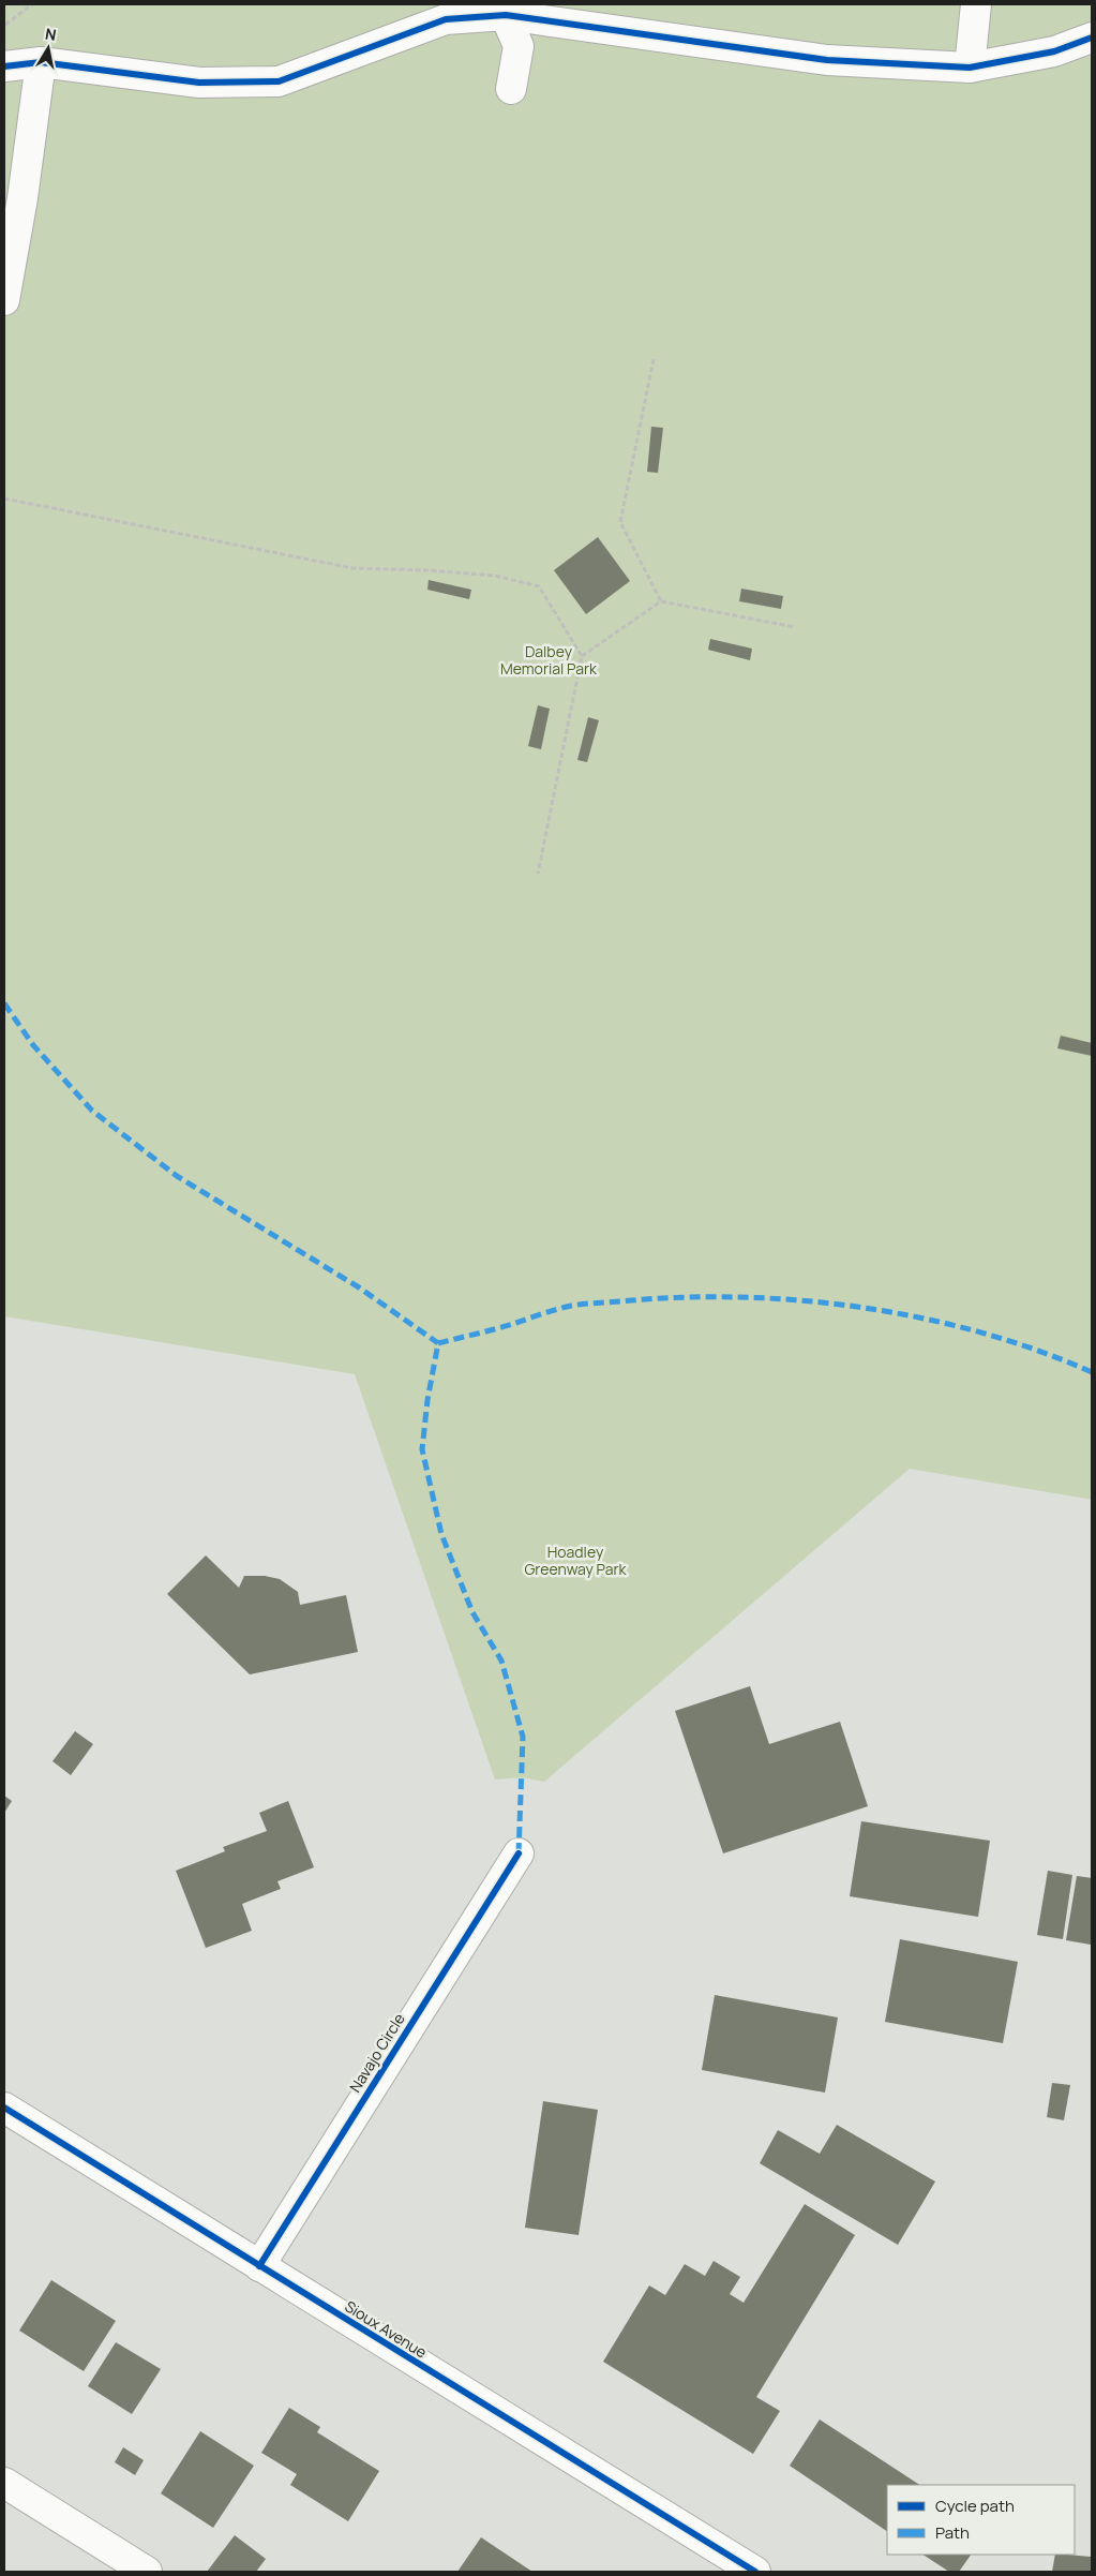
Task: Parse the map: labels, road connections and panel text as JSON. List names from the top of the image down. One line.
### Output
{"streets":{"street":["Navajo Circle","Sioux Avenue"]},"crossings":[["Navajo Circle","Sioux Avenue"]],"parks":["Dalbey Memorial Park","Hoadley Greenway Park"],"legend":["Cycle path","Path"],"north":"top"}
